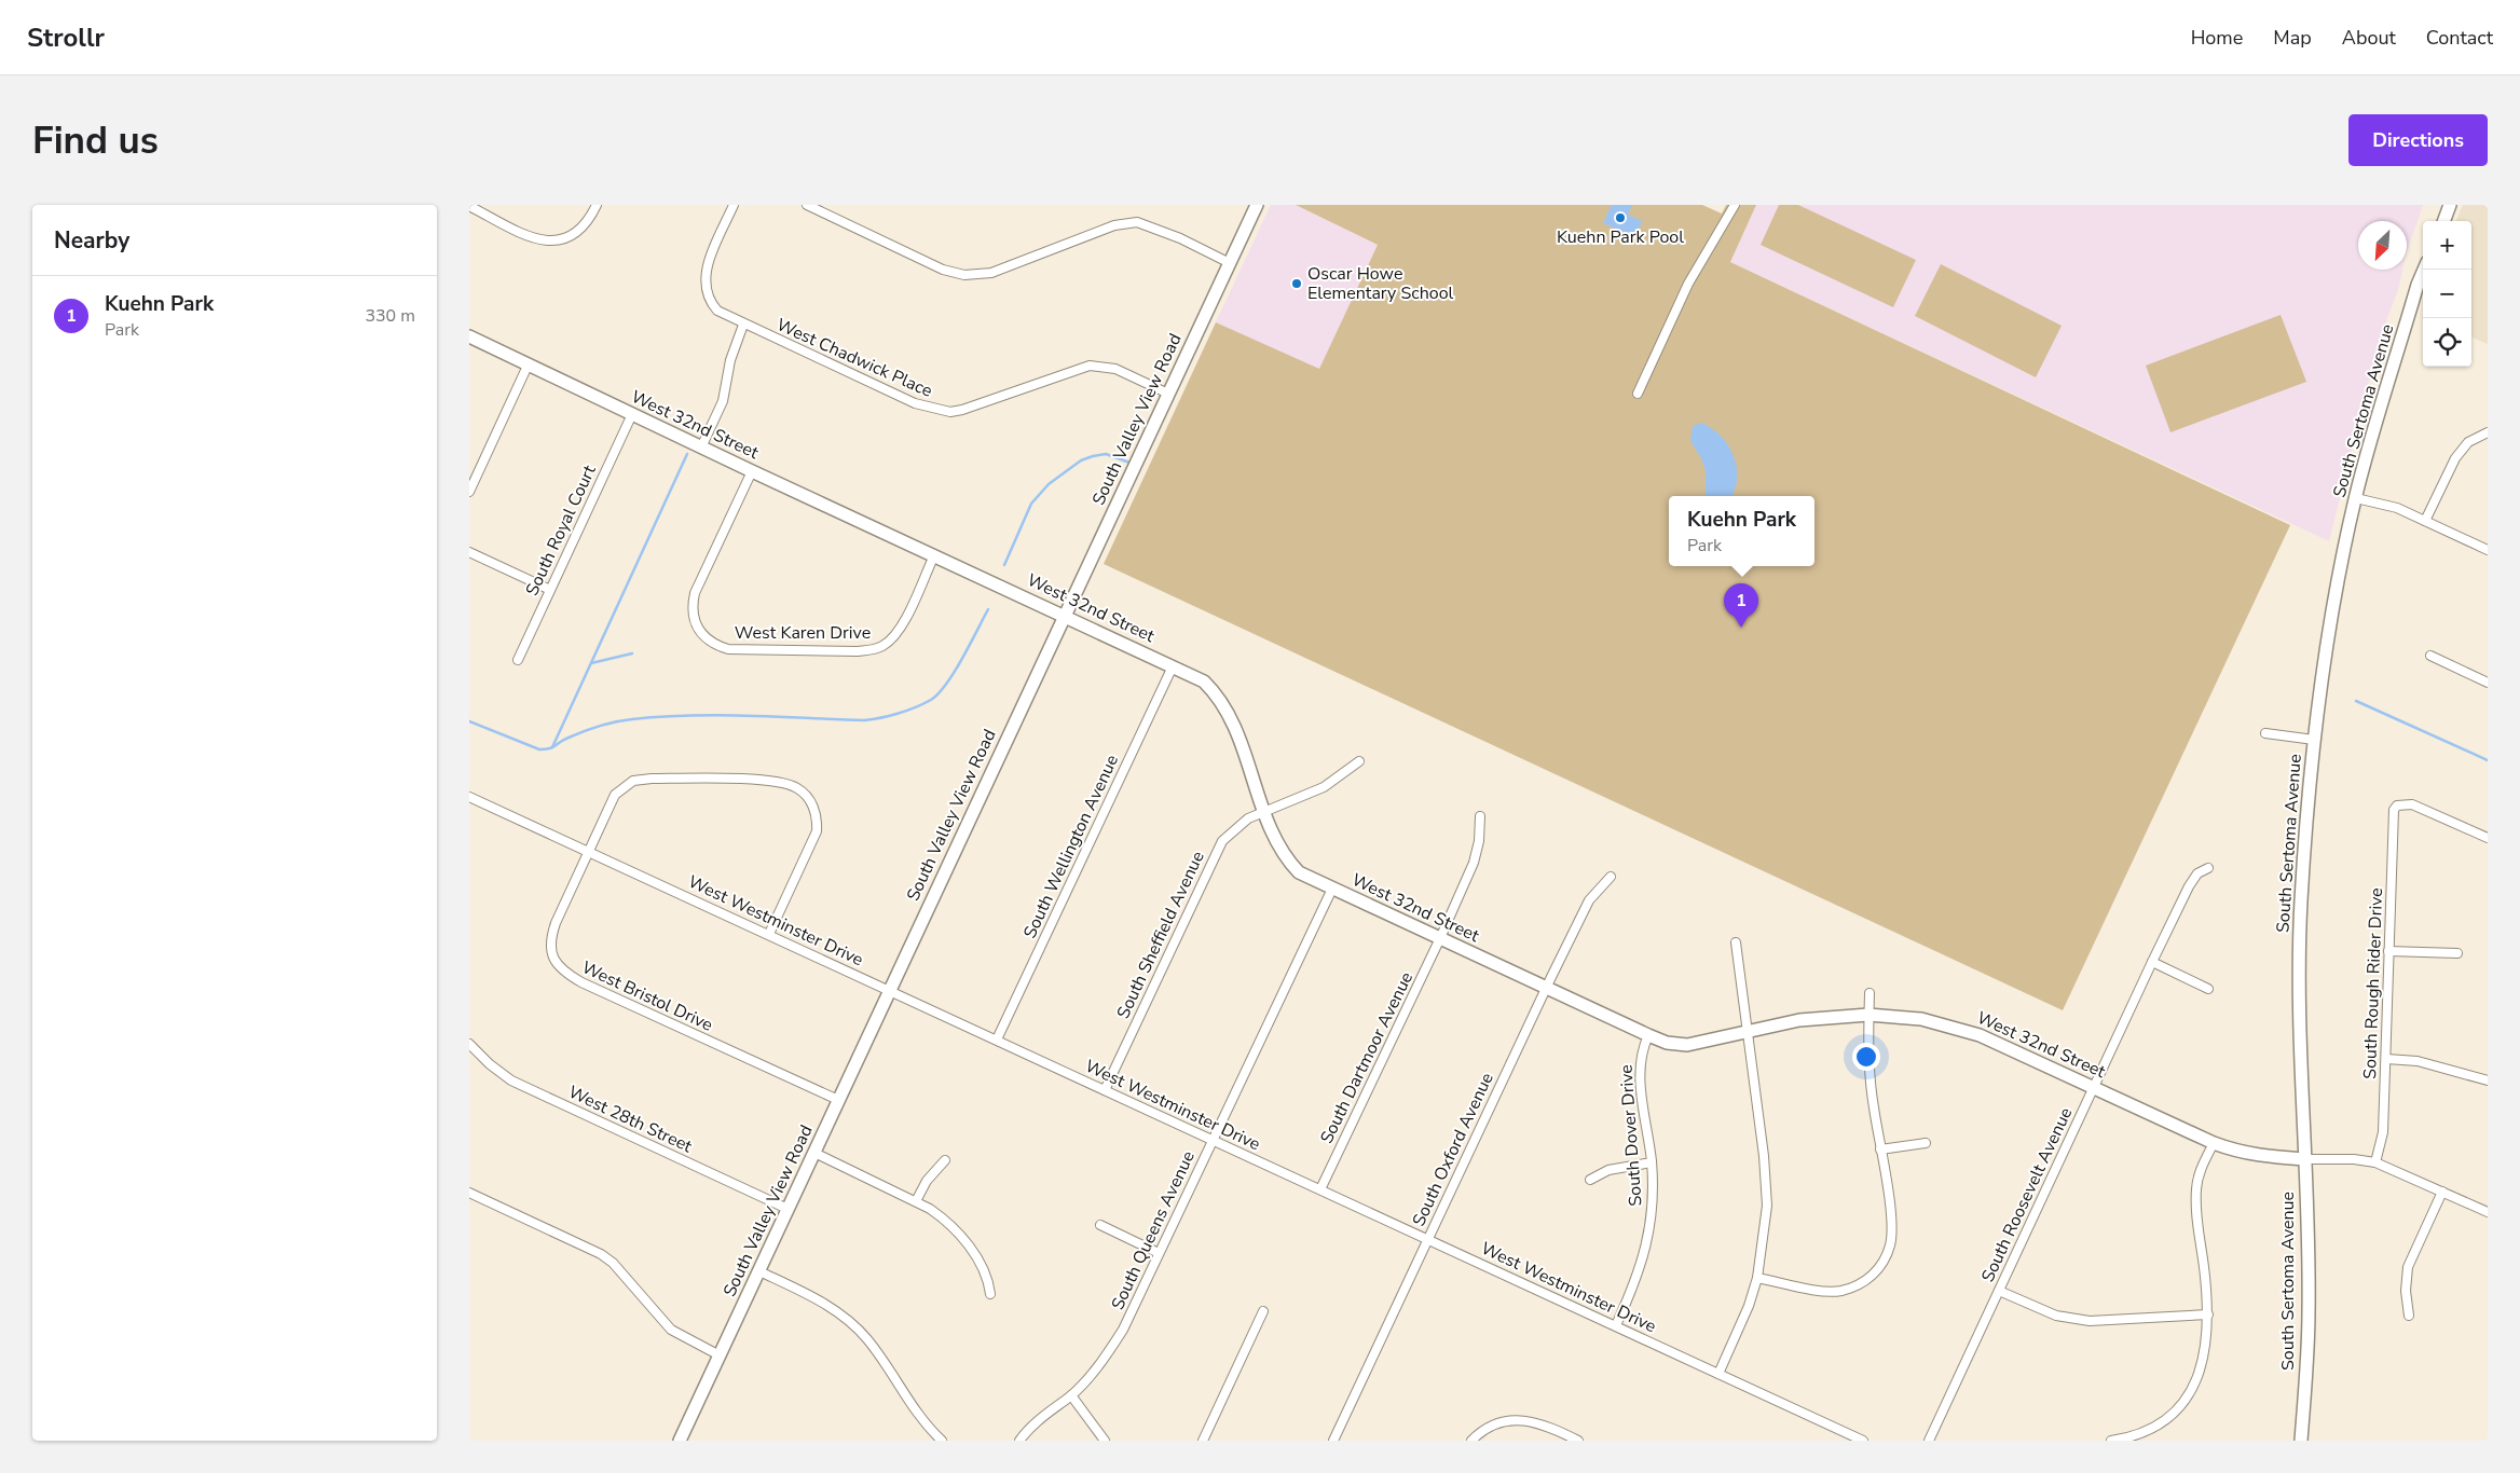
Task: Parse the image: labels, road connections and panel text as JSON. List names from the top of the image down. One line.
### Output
{"streets":{"street":["West Chadwick Place","South Sertoma Avenue","South Valley View Road","West 32nd Street","South Royal Court","West Karen Drive","South Wellington Avenue","West Westminster Drive","South Sheffield Avenue","South Rough Rider Drive","West Bristol Drive","South Dartmoor Avenue","West 28th Street","South Dover Drive","South Oxford Avenue","South Roosevelt Avenue","South Queens Avenue"]},"crossings":[["West Chadwick Place","South Valley View Road"],["South Sertoma Avenue","West 32nd Street"],["South Valley View Road","West 32nd Street"],["South Valley View Road","West Westminster Drive"],["South Valley View Road","West Bristol Drive"],["South Valley View Road","West 28th Street"],["West 32nd Street","South Royal Court"],["West 32nd Street","West Karen Drive"],["West 32nd Street","South Wellington Avenue"],["West 32nd Street","South Sheffield Avenue"],["West 32nd Street","South Rough Rider Drive"],["West 32nd Street","South Dartmoor Avenue"],["West 32nd Street","South Dover Drive"],["West 32nd Street","South Oxford Avenue"],["West 32nd Street","South Roosevelt Avenue"],["West 32nd Street","South Queens Avenue"],["South Wellington Avenue","West Westminster Drive"],["West Westminster Drive","South Sheffield Avenue"],["West Westminster Drive","West Bristol Drive"],["West Westminster Drive","South Dartmoor Avenue"],["West Westminster Drive","South Dover Drive"],["West Westminster Drive","South Oxford Avenue"],["West Westminster Drive","South Queens Avenue"]],"places":["Kuehn Park Pool","Oscar Howe Elementary School"],"north":"bottom left","page":{"header":"Strollr","nav":["Home","Map","About","Contact"],"buttons":"Directions","title":"Find us","heading":"Nearby","map_buttons":["+","−"],"list":[{"mark":"1","name":"Kuehn Park","note":"Park","value":"330 m"}],"popup":["Kuehn Park","Park"],"pins":"1"}}
